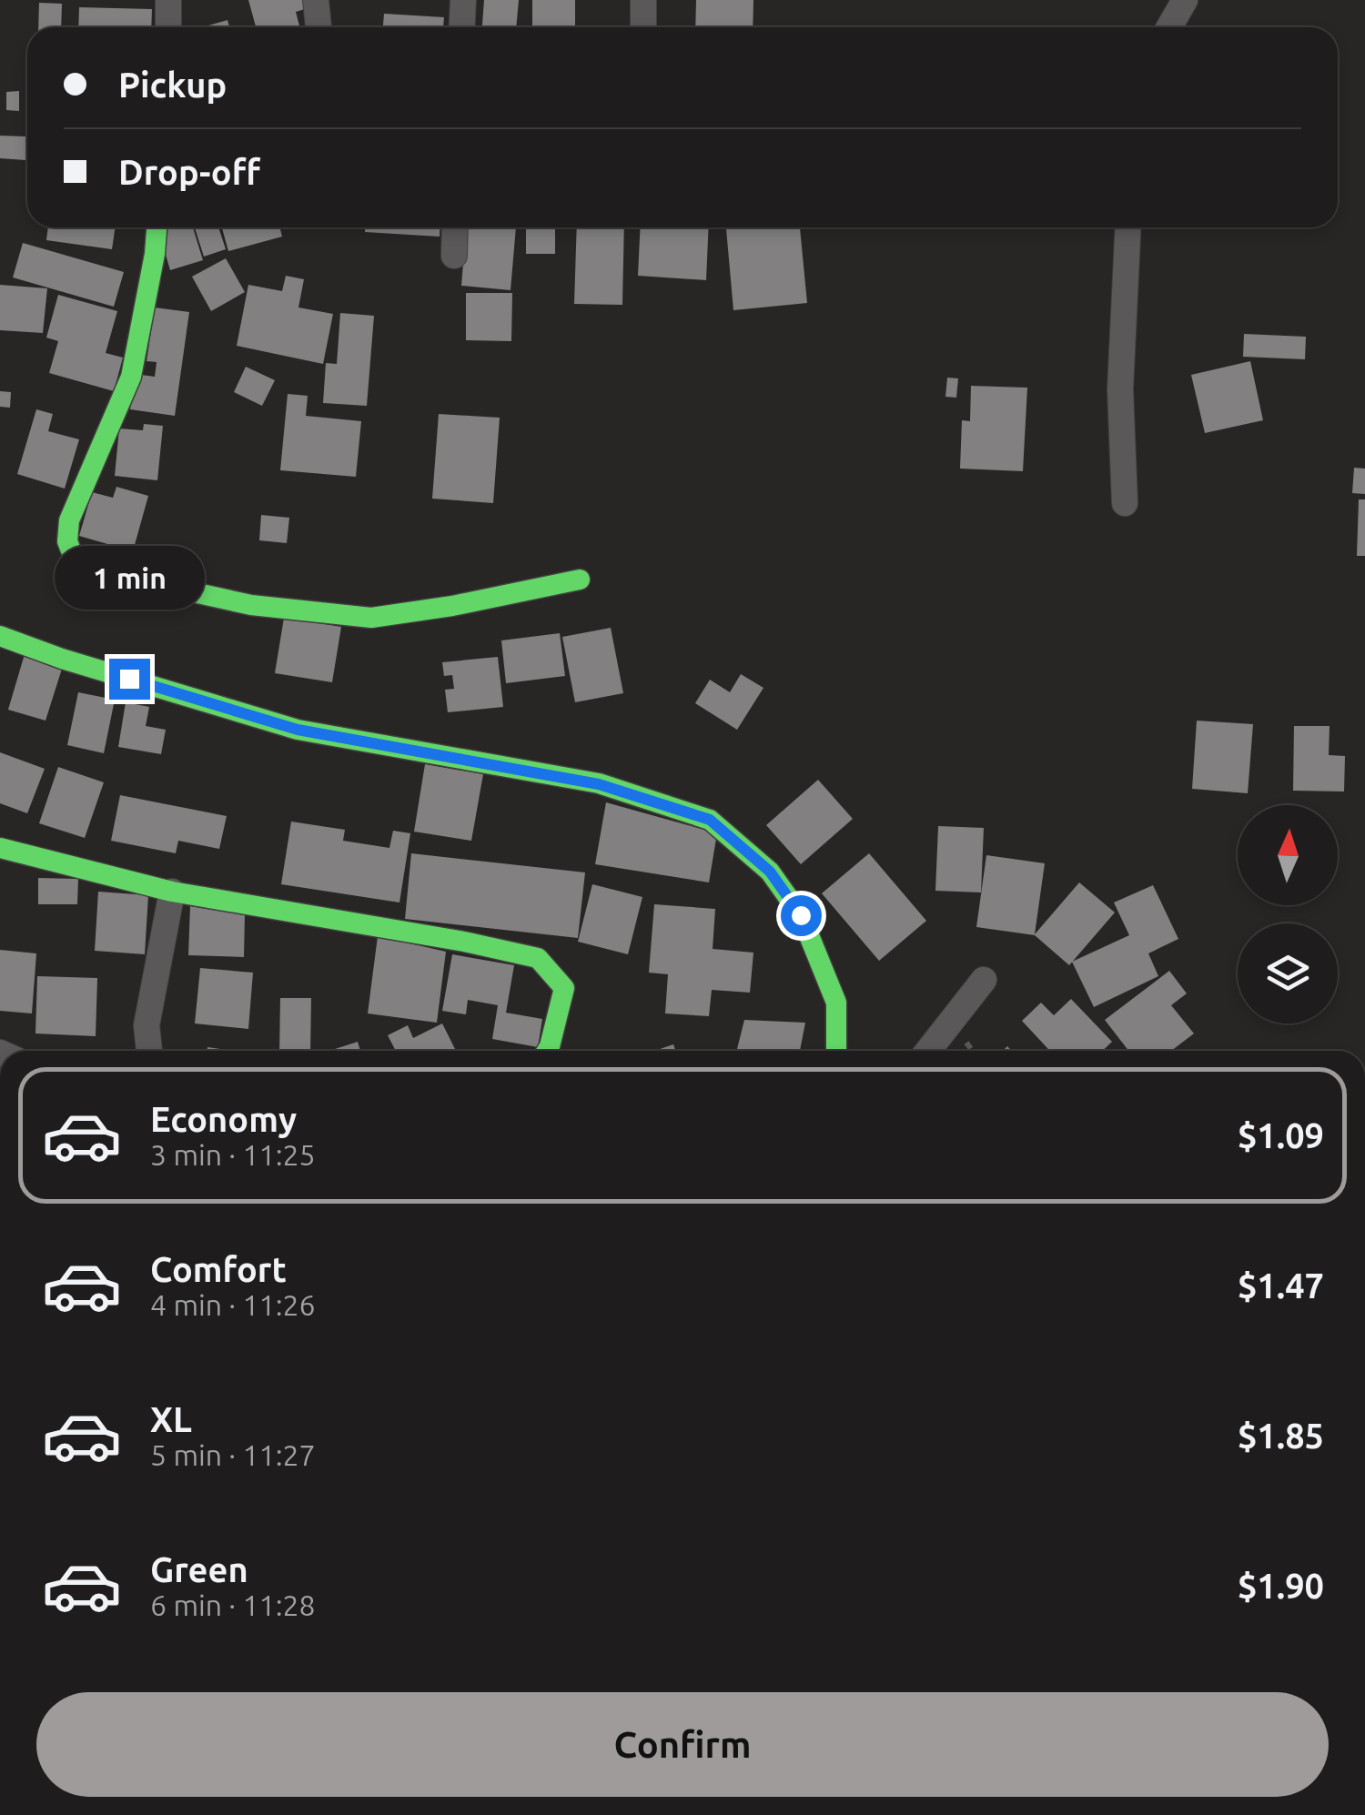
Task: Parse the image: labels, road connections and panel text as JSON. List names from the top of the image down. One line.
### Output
{"north":"top","page":{"banner":["Pickup","Drop-off"],"bubble":"1 min","list":[{"name":"Economy","note":"3 min · 11:25","value":"$1.09"},{"name":"Comfort","note":"4 min · 11:26","value":"$1.47"},{"name":"XL","note":"5 min · 11:27","value":"$1.85"},{"name":"Green","note":"6 min · 11:28","value":"$1.90"}],"buttons":"Confirm"}}
